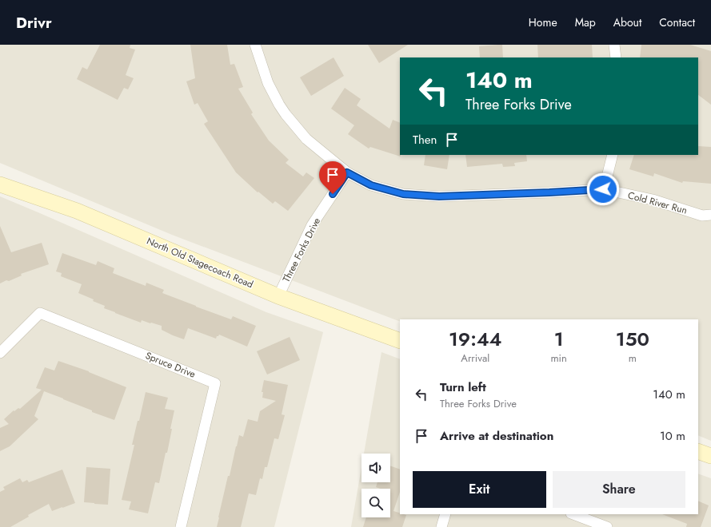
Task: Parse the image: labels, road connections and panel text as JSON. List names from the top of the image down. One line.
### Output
{"streets":{"street":["Cold River Run","Three Forks Drive","North Old Stagecoach Road","Spruce Drive"]},"crossings":[["Cold River Run","Three Forks Drive"],["Three Forks Drive","North Old Stagecoach Road"]],"page":{"header":"Drivr","nav":["Home","Map","About","Contact"],"turn":["140 m","Three Forks Drive"],"then":"Then","eta":["19:44","Arrival","1","min","150","m"],"list":[{"name":"Turn left","note":"Three Forks Drive","value":"140 m"},{"name":"Arrive at destination","value":"10 m"}],"buttons":["Exit","Share"]}}
